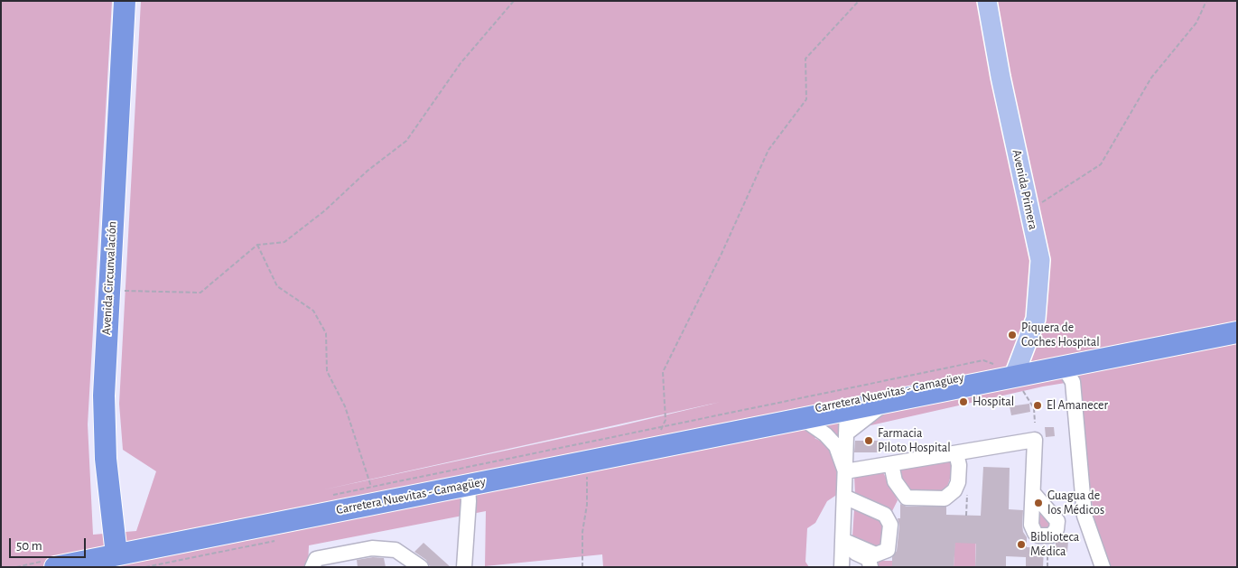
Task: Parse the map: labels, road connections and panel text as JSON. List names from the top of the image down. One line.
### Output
{"streets":{"highway":["Avenida Circunvalación","Carretera Nuevitas - Camagüey"],"main road":["Avenida Primera"]},"crossings":[["Avenida Primera","Carretera Nuevitas - Camagüey"],["Avenida Circunvalación","Carretera Nuevitas - Camagüey"]],"places":["Piquera de Coches Hospital","Hospital","El Amanecer","Farmacia Piloto Hospital","Guagua de los Médicos","Biblioteca Médica"],"scale_bar":"50 m"}
